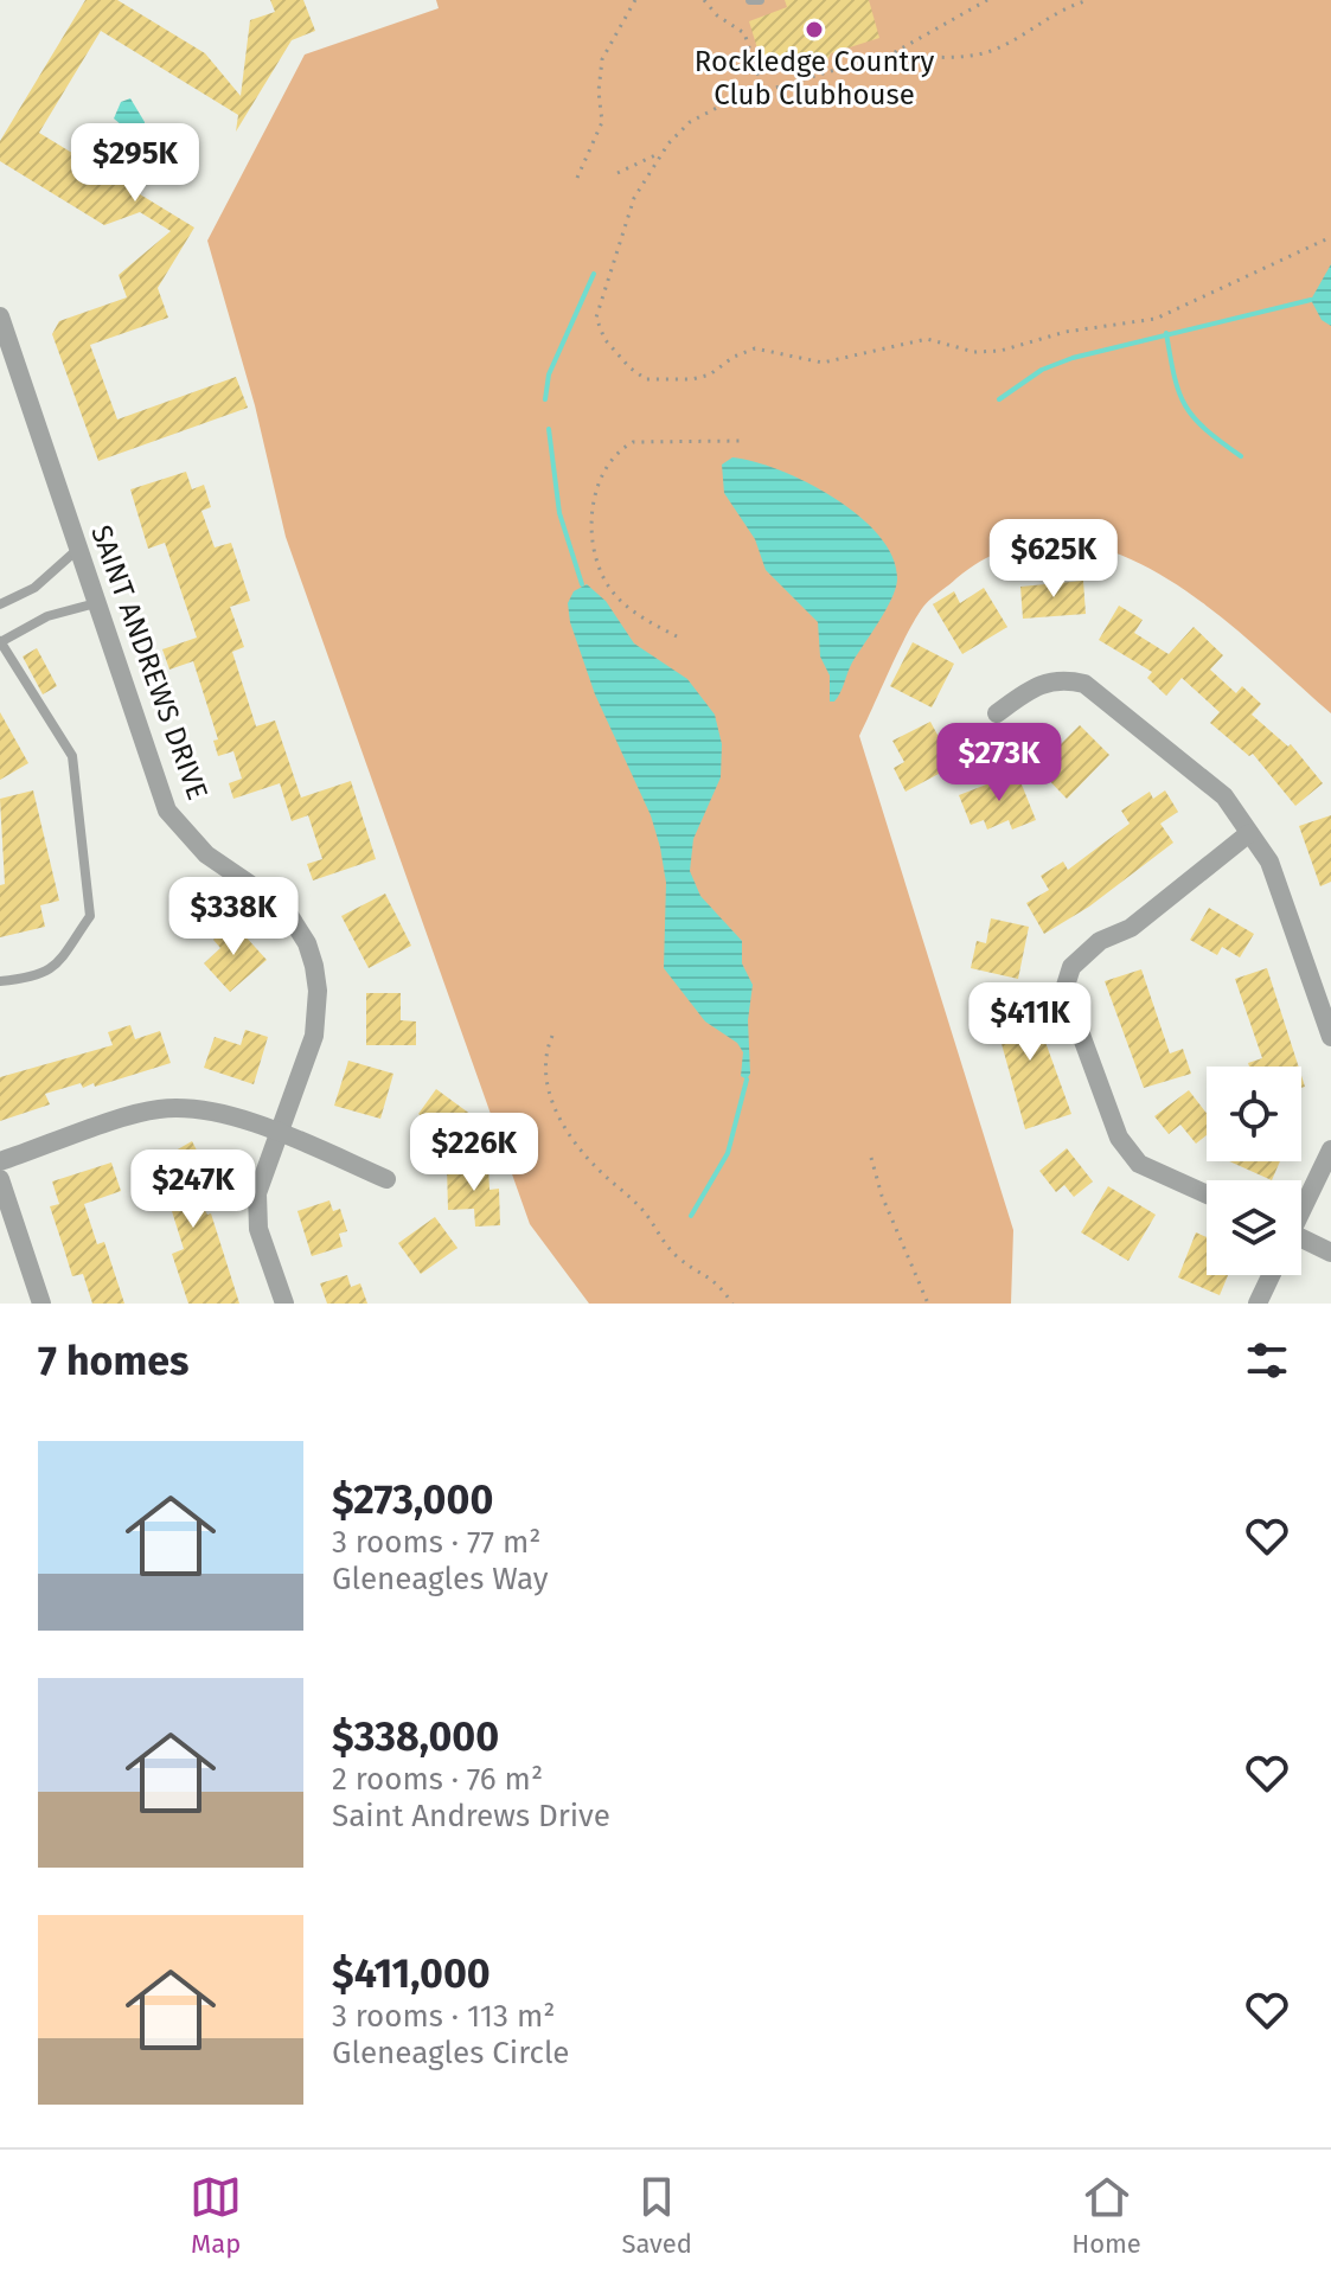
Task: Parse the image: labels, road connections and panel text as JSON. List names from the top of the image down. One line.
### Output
{"streets":{"street":["SAINT ANDREWS DRIVE"]},"places":["Rockledge Country Club Clubhouse"],"page":{"price":["$295K","$625K","$273K","$338K","$411K","$226K","$247K"],"heading":"7 homes","list":[{"name":"$273,000","note":"3 rooms · 77 m² · Gleneagles Way"},{"name":"$338,000","note":"2 rooms · 76 m² · Saint Andrews Drive"},{"name":"$411,000","note":"3 rooms · 113 m² · Gleneagles Circle"}],"tabs":["Map","Saved","Home"]}}
